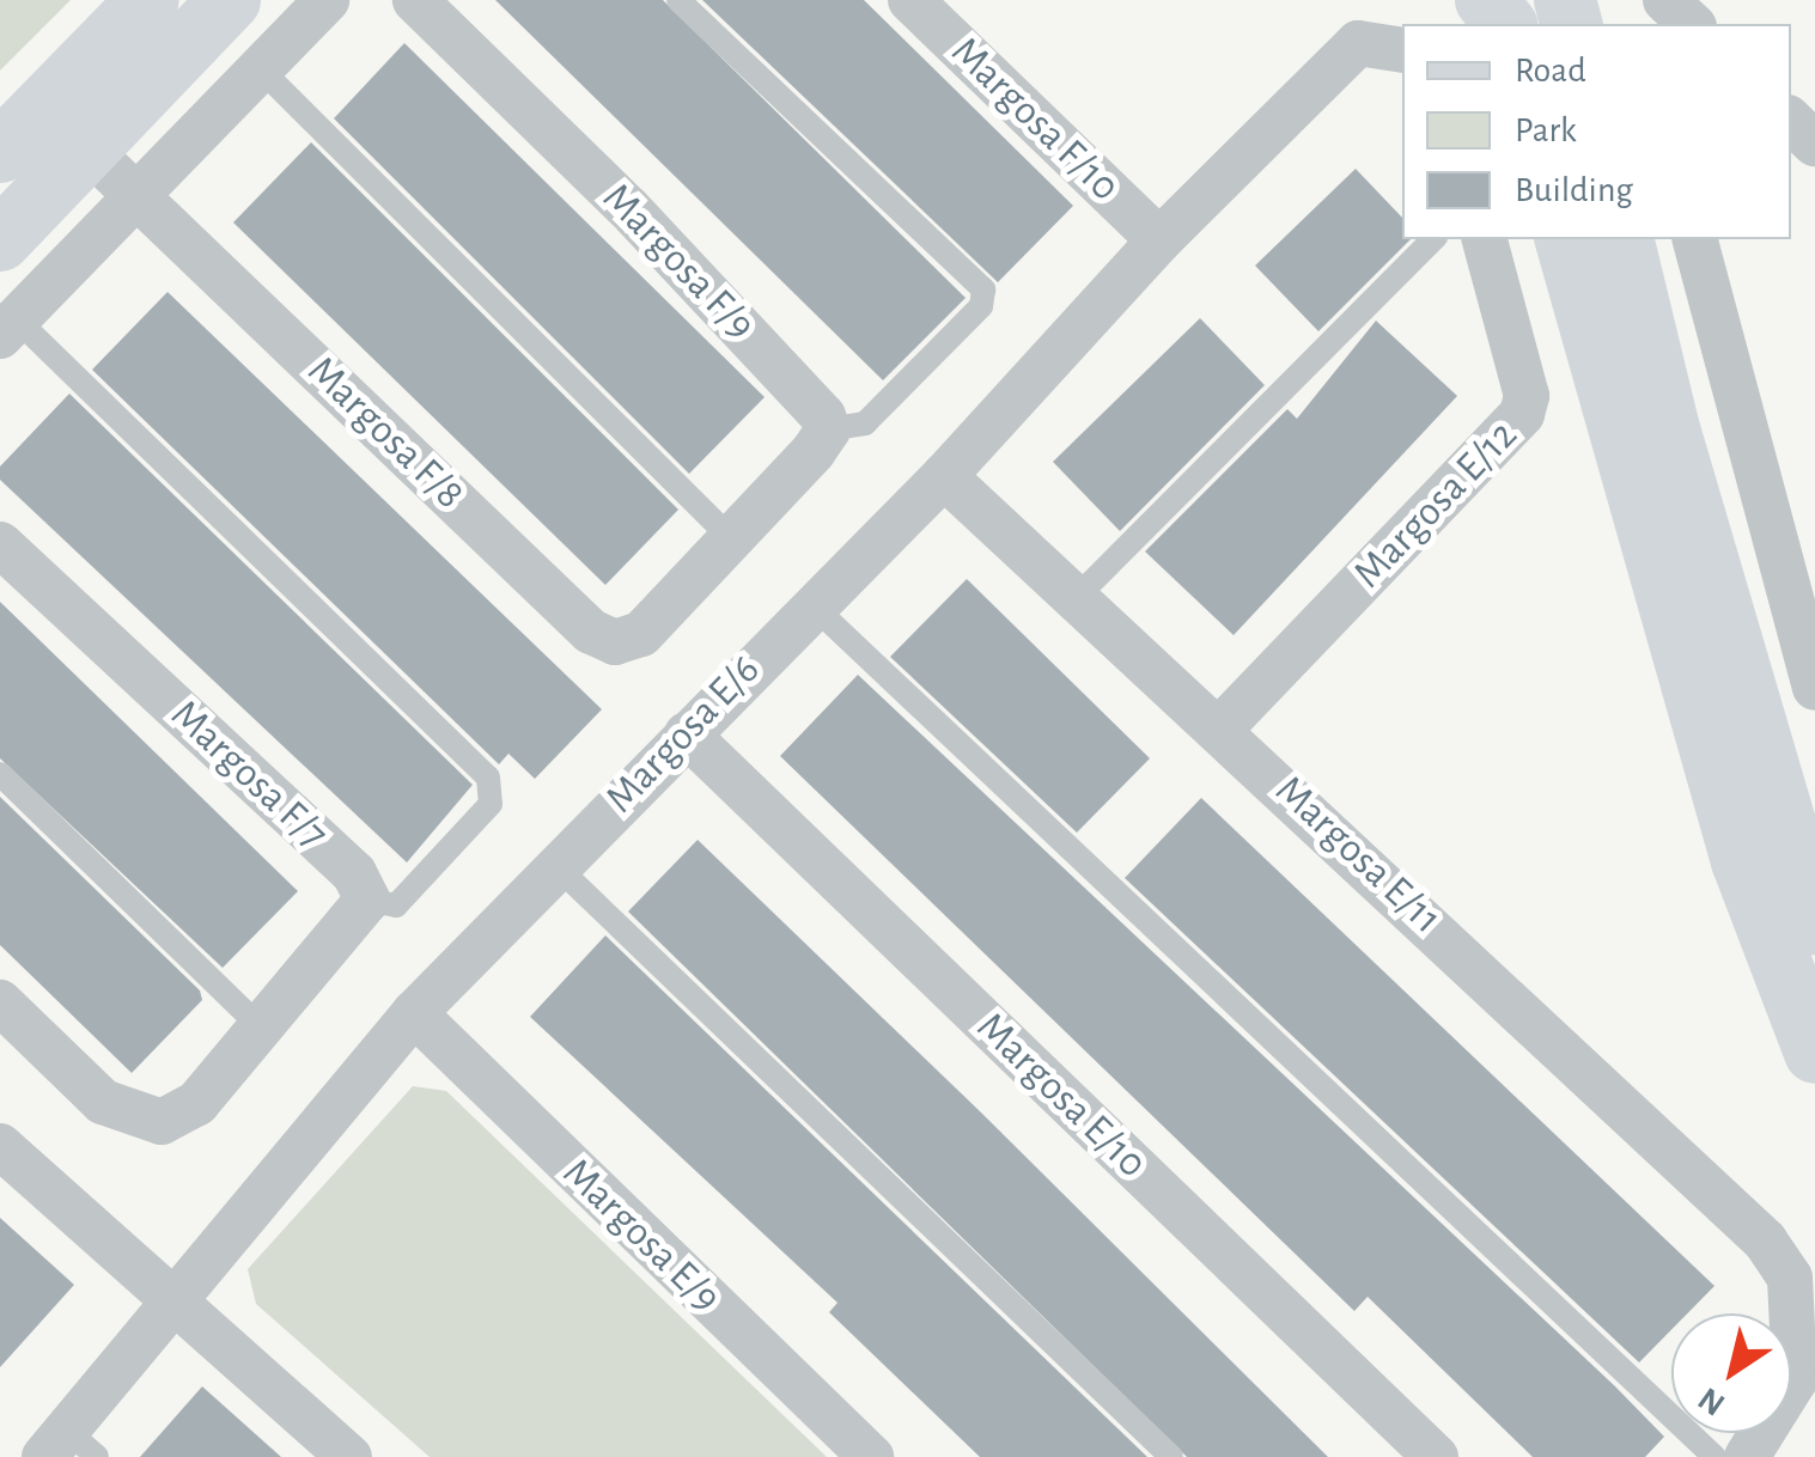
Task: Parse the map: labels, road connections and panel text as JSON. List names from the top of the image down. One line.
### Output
{"streets":{"street":["Margosa F/10","Margosa F/9","Margosa F/8","Margosa E/12","Margosa E/6","Margosa F/7","Margosa E/11","Margosa E/10","Margosa E/9"]},"crossings":[["Margosa F/10","Margosa E/6"],["Margosa E/12","Margosa E/11"],["Margosa E/6","Margosa E/11"],["Margosa E/6","Margosa E/10"],["Margosa E/6","Margosa E/9"]],"legend":["Road","Park","Building"],"north":"bottom left"}
